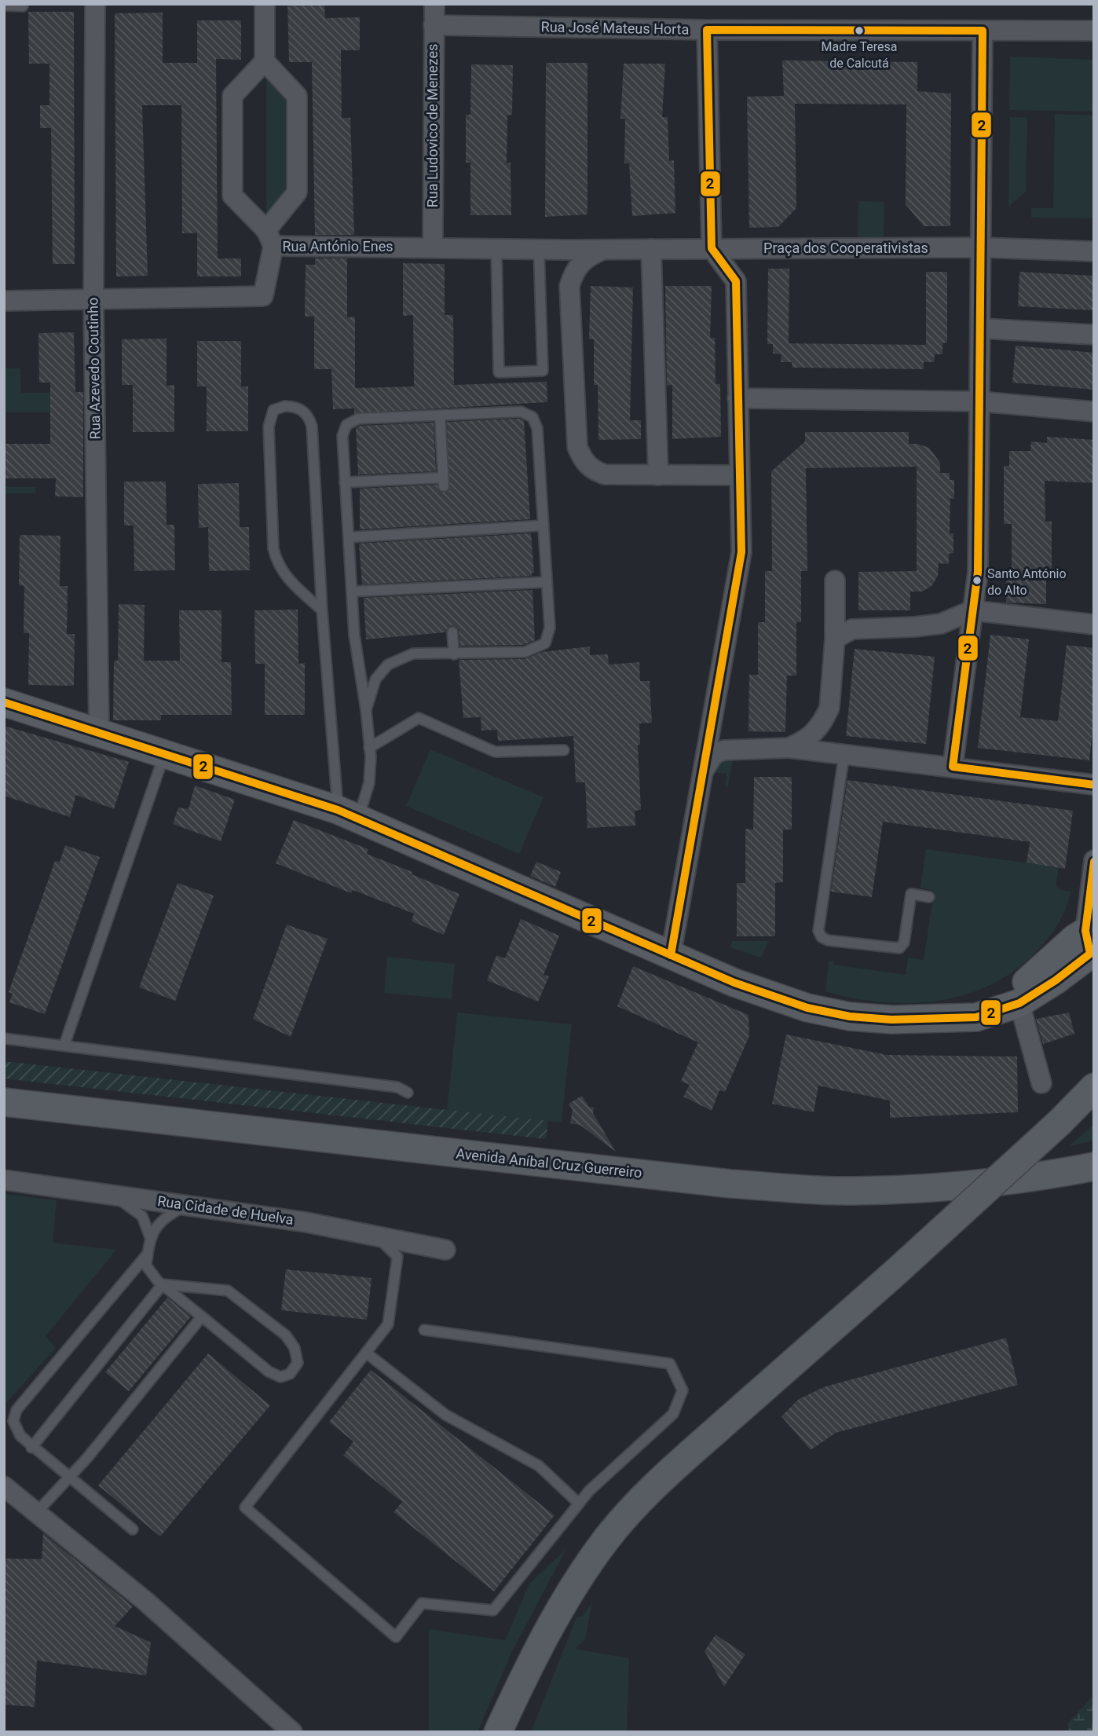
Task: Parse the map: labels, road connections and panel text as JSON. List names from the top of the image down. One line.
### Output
{"streets":{"street":["Rua José Mateus Horta","Rua Ludovico de Menezes","Rua António Enes","Praça dos Cooperativistas","Rua Azevedo Coutinho","Avenida Aníbal Cruz Guerreiro","Rua Cidade de Huelva"]},"crossings":[["Rua José Mateus Horta","Rua Ludovico de Menezes"],["Rua Ludovico de Menezes","Rua António Enes"],["Rua António Enes","Praça dos Cooperativistas"],["Rua António Enes","Rua Azevedo Coutinho"]],"places":["Madre Teresa de Calcutá","Santo António do Alto"],"lines":["transit line 2"]}
